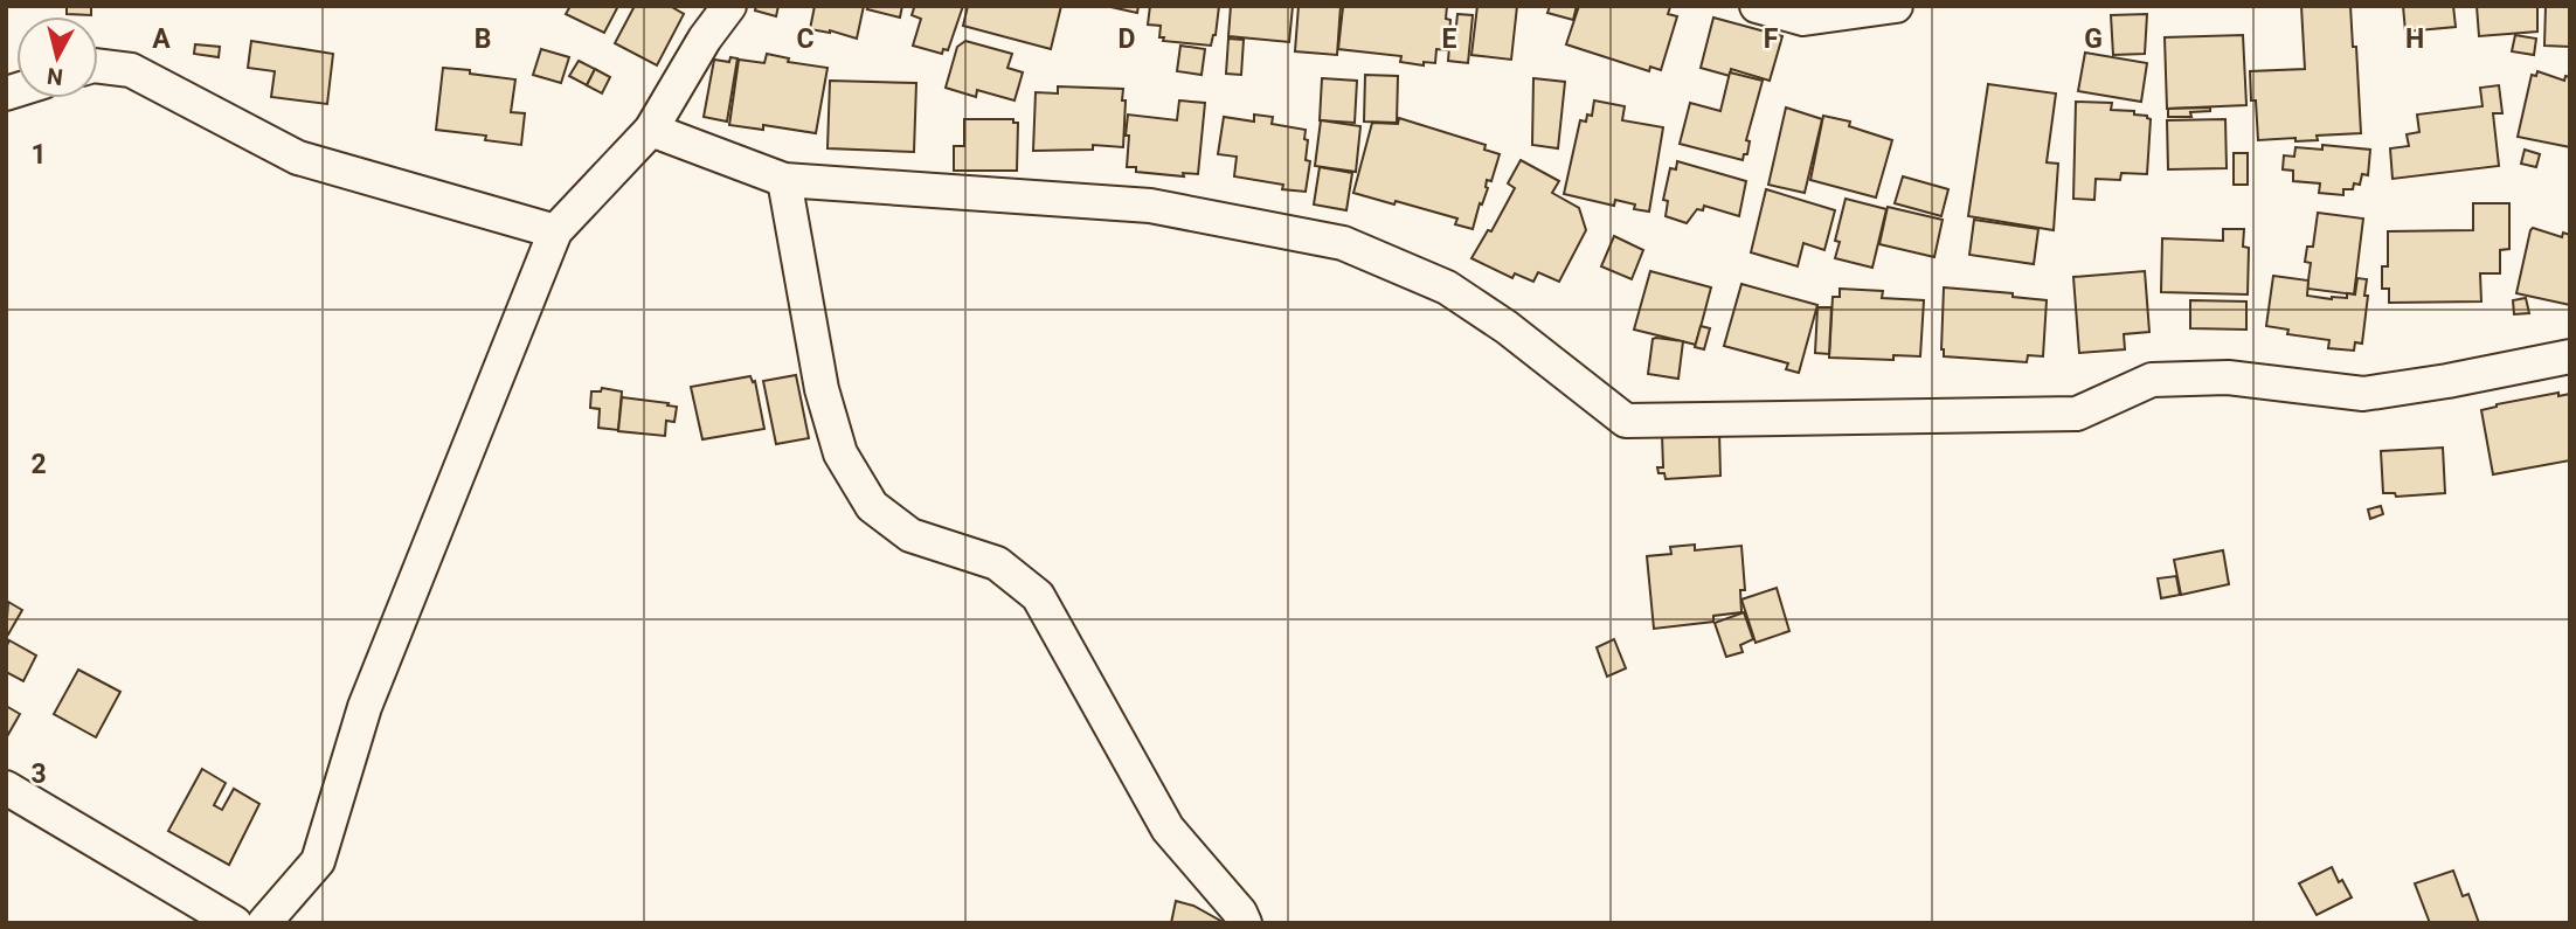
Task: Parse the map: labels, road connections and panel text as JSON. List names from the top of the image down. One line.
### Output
{"north":"bottom","grid":{"columns":["A","B","C","D","E","F","G","H"],"rows":["1","2","3"]}}
